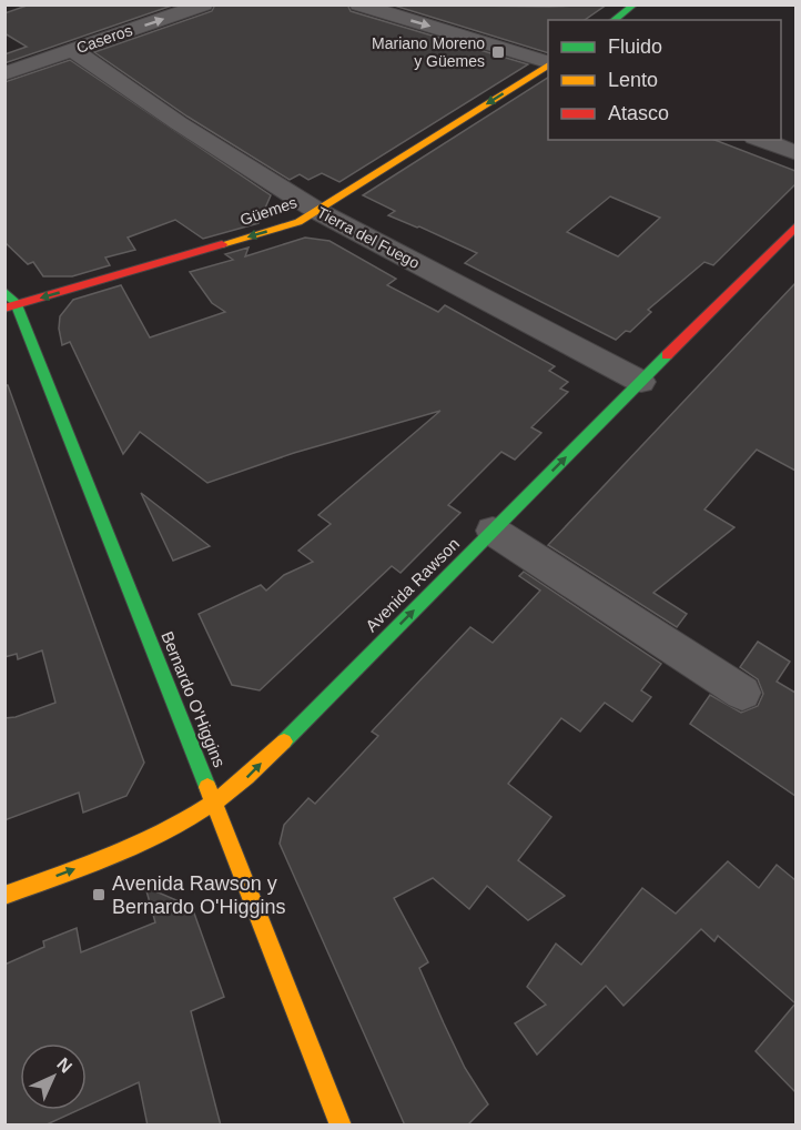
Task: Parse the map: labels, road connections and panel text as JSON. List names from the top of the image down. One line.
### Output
{"streets":{"main road":["Güemes","Avenida Rawson","Bernardo O'Higgins"],"street":["Caseros","Tierra del Fuego"]},"crossings":[["Caseros","Tierra del Fuego"],["Güemes","Tierra del Fuego"],["Güemes","Bernardo O'Higgins"],["Tierra del Fuego","Avenida Rawson"],["Avenida Rawson","Bernardo O'Higgins"]],"one_way":["Caseros","Güemes","Avenida Rawson"],"places":{"transit":["Mariano Moreno y Güemes","Avenida Rawson y Bernardo O'Higgins"]},"legend":["Fluido","Lento","Atasco"],"north":"top right"}
